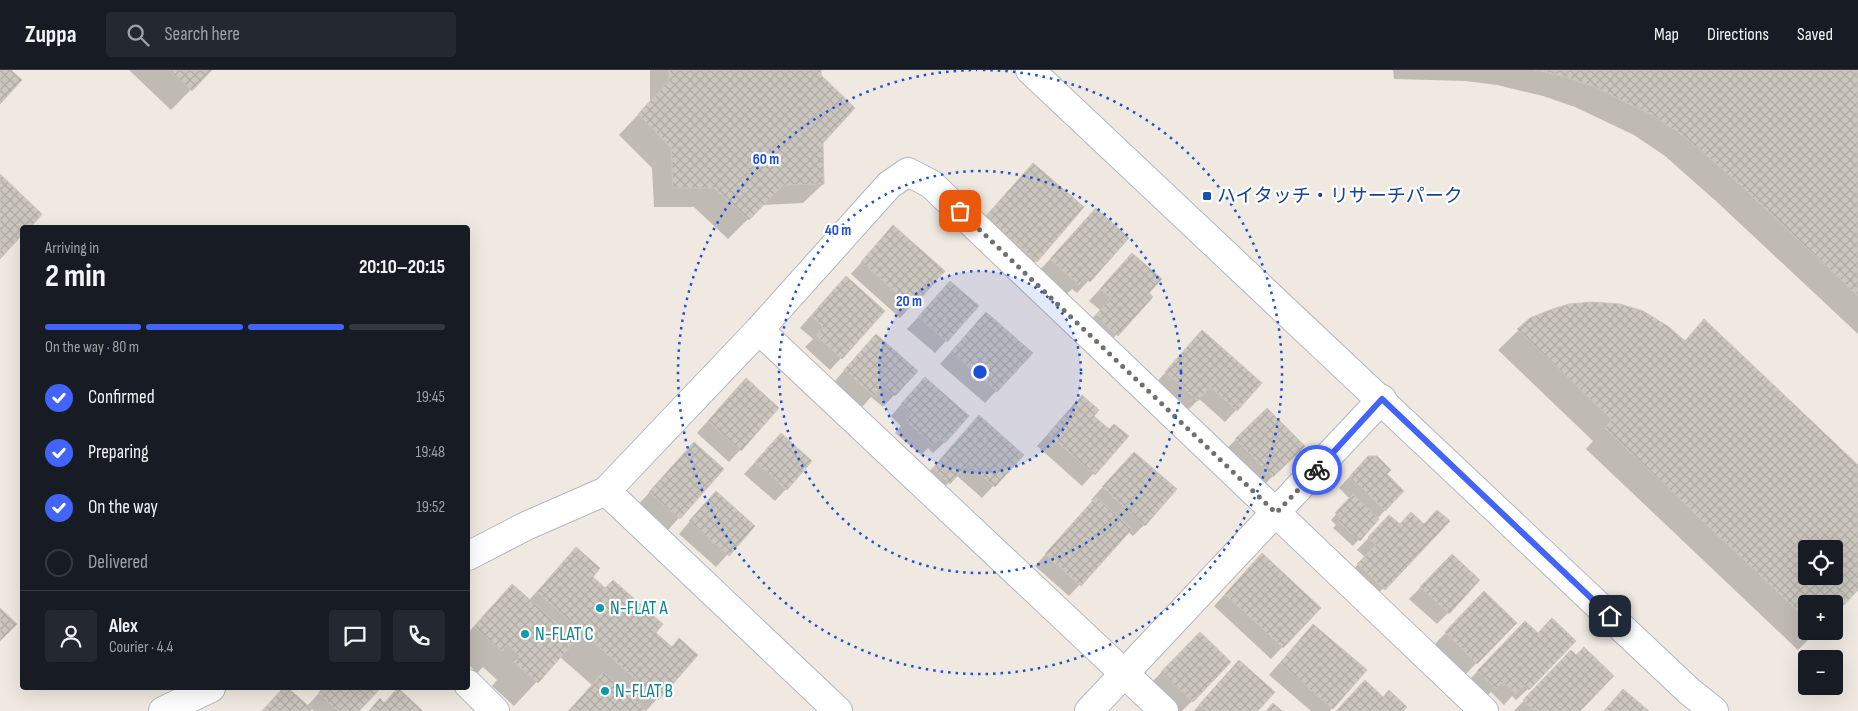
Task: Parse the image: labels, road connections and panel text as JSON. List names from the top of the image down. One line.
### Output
{"places":{"transit":["ハイタッチ・リサーチパーク"],"other":["N-FLAT A","N-FLAT C","N-FLAT B"]},"page":{"header":"Zuppa","search":"Search here","nav":["Map","Directions","Saved"],"heading":["2 min","Arriving in","20:10–20:15"],"panel":["Alex","Courier · 4.4"],"bar":"On the way · 80 m","list":[["Confirmed","19:45"],["Preparing","19:48"],["On the way","19:52"],"Delivered"],"map_buttons":["+","−"]},"rings":["60 m","40 m","20 m"]}
